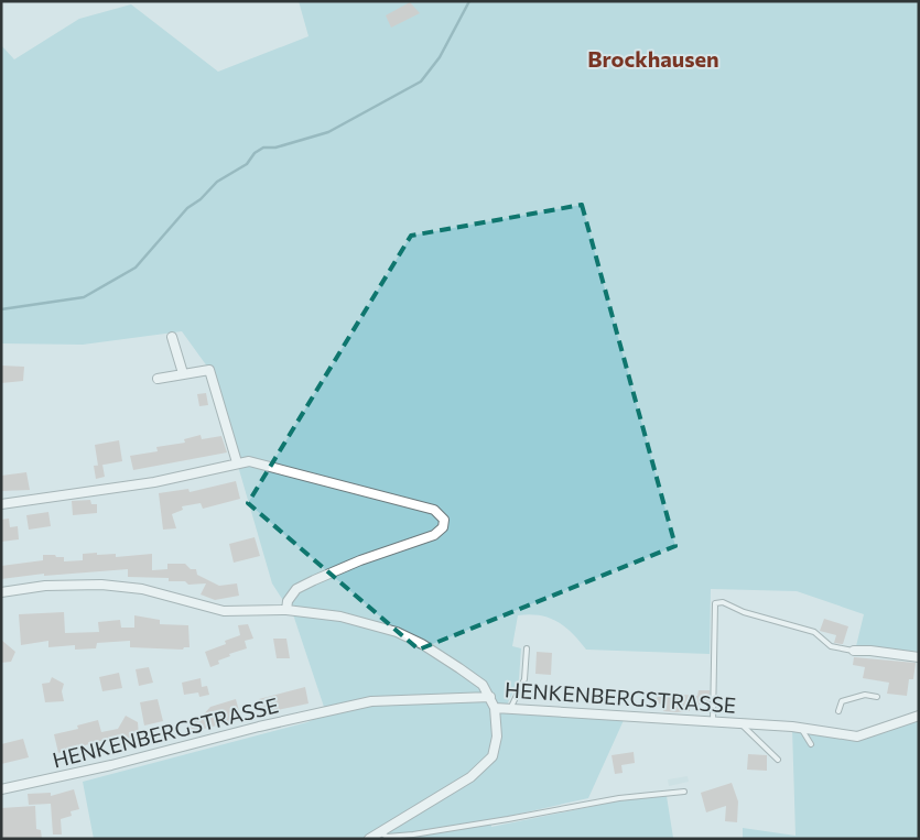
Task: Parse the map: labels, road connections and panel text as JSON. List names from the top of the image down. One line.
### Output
{"streets":{"street":["HENKENBERGSTRASSE"]},"districts":["Brockhausen"]}
